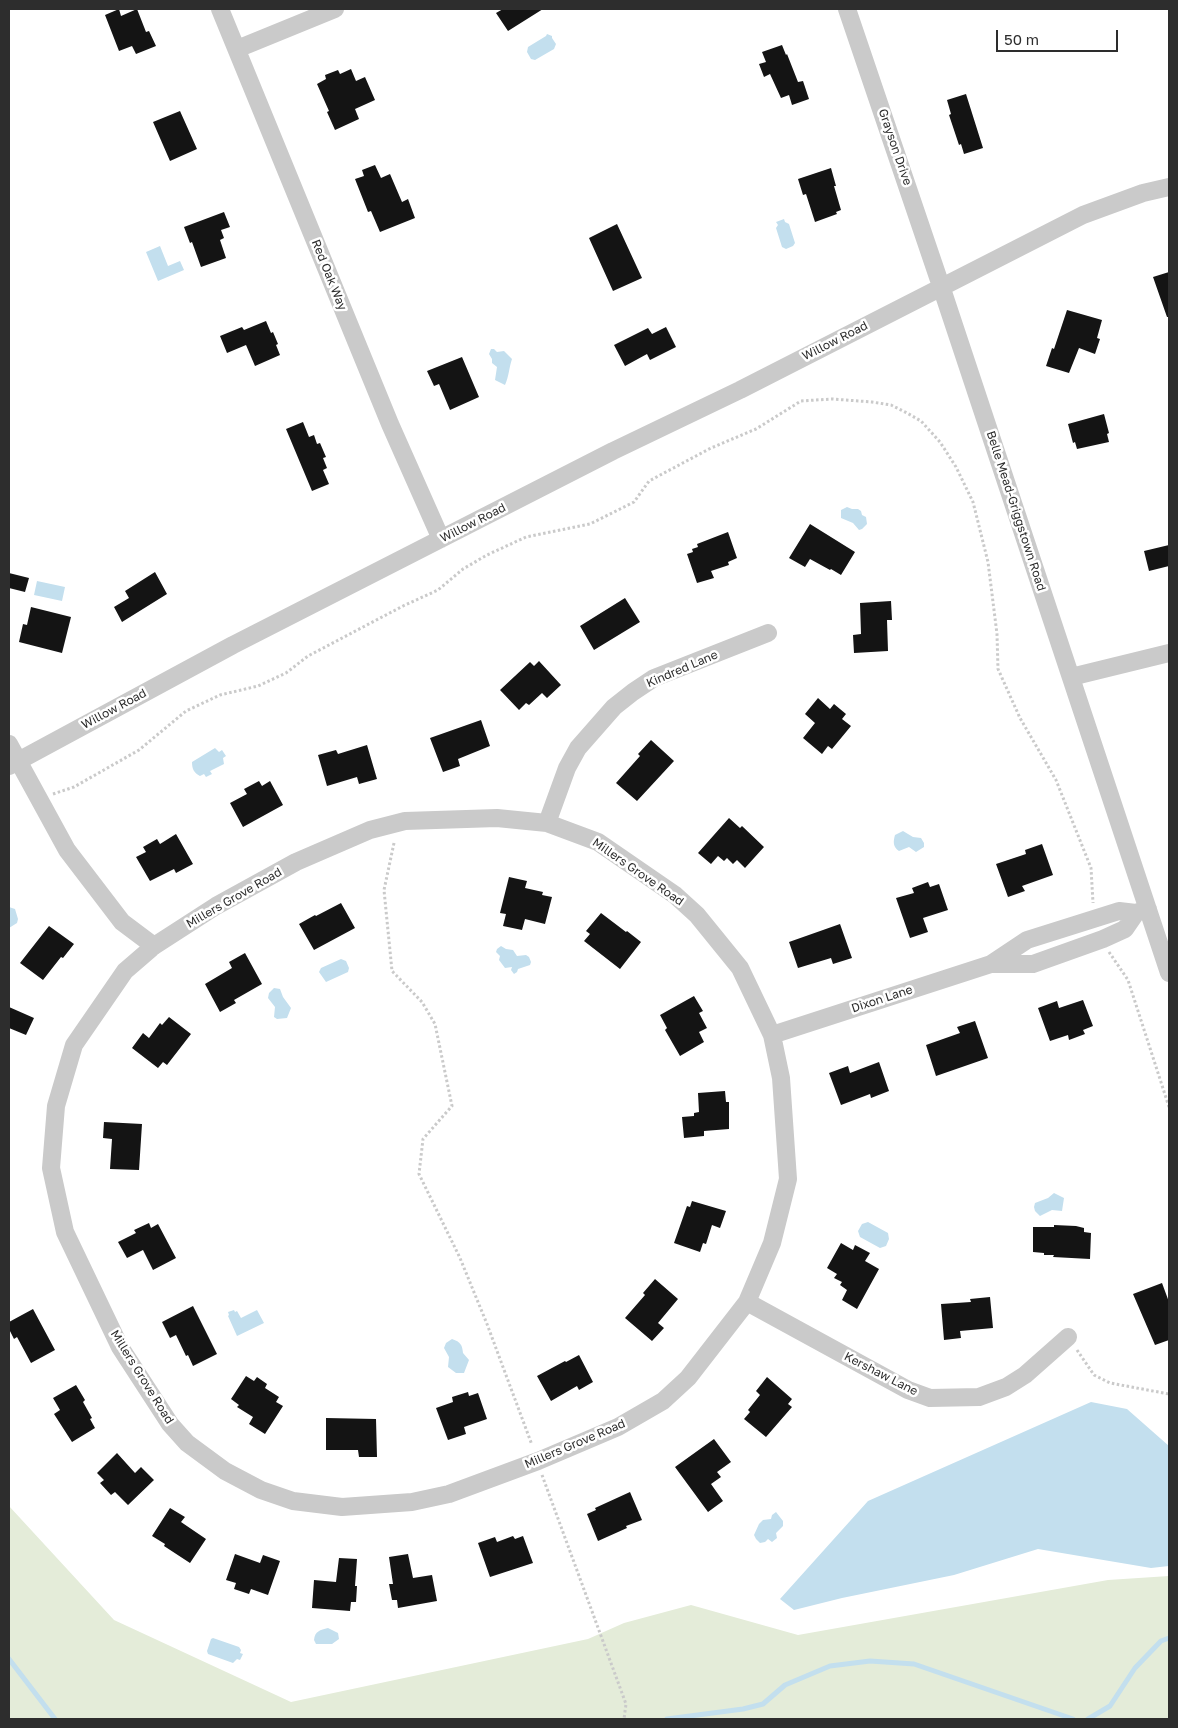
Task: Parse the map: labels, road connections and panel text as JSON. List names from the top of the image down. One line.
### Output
{"streets":{"street":["Grayson Drive","Red Oak Way","Willow Road","Belle Mead-Griggstown Road","Kindred Lane","Millers Grove Road","Dixon Lane","Kershaw Lane"]},"crossings":[["Grayson Drive","Willow Road"],["Grayson Drive","Belle Mead-Griggstown Road"],["Red Oak Way","Willow Road"],["Willow Road","Belle Mead-Griggstown Road"],["Belle Mead-Griggstown Road","Dixon Lane"],["Kindred Lane","Millers Grove Road"],["Millers Grove Road","Dixon Lane"],["Millers Grove Road","Kershaw Lane"]],"scale_bar":"50 m"}
